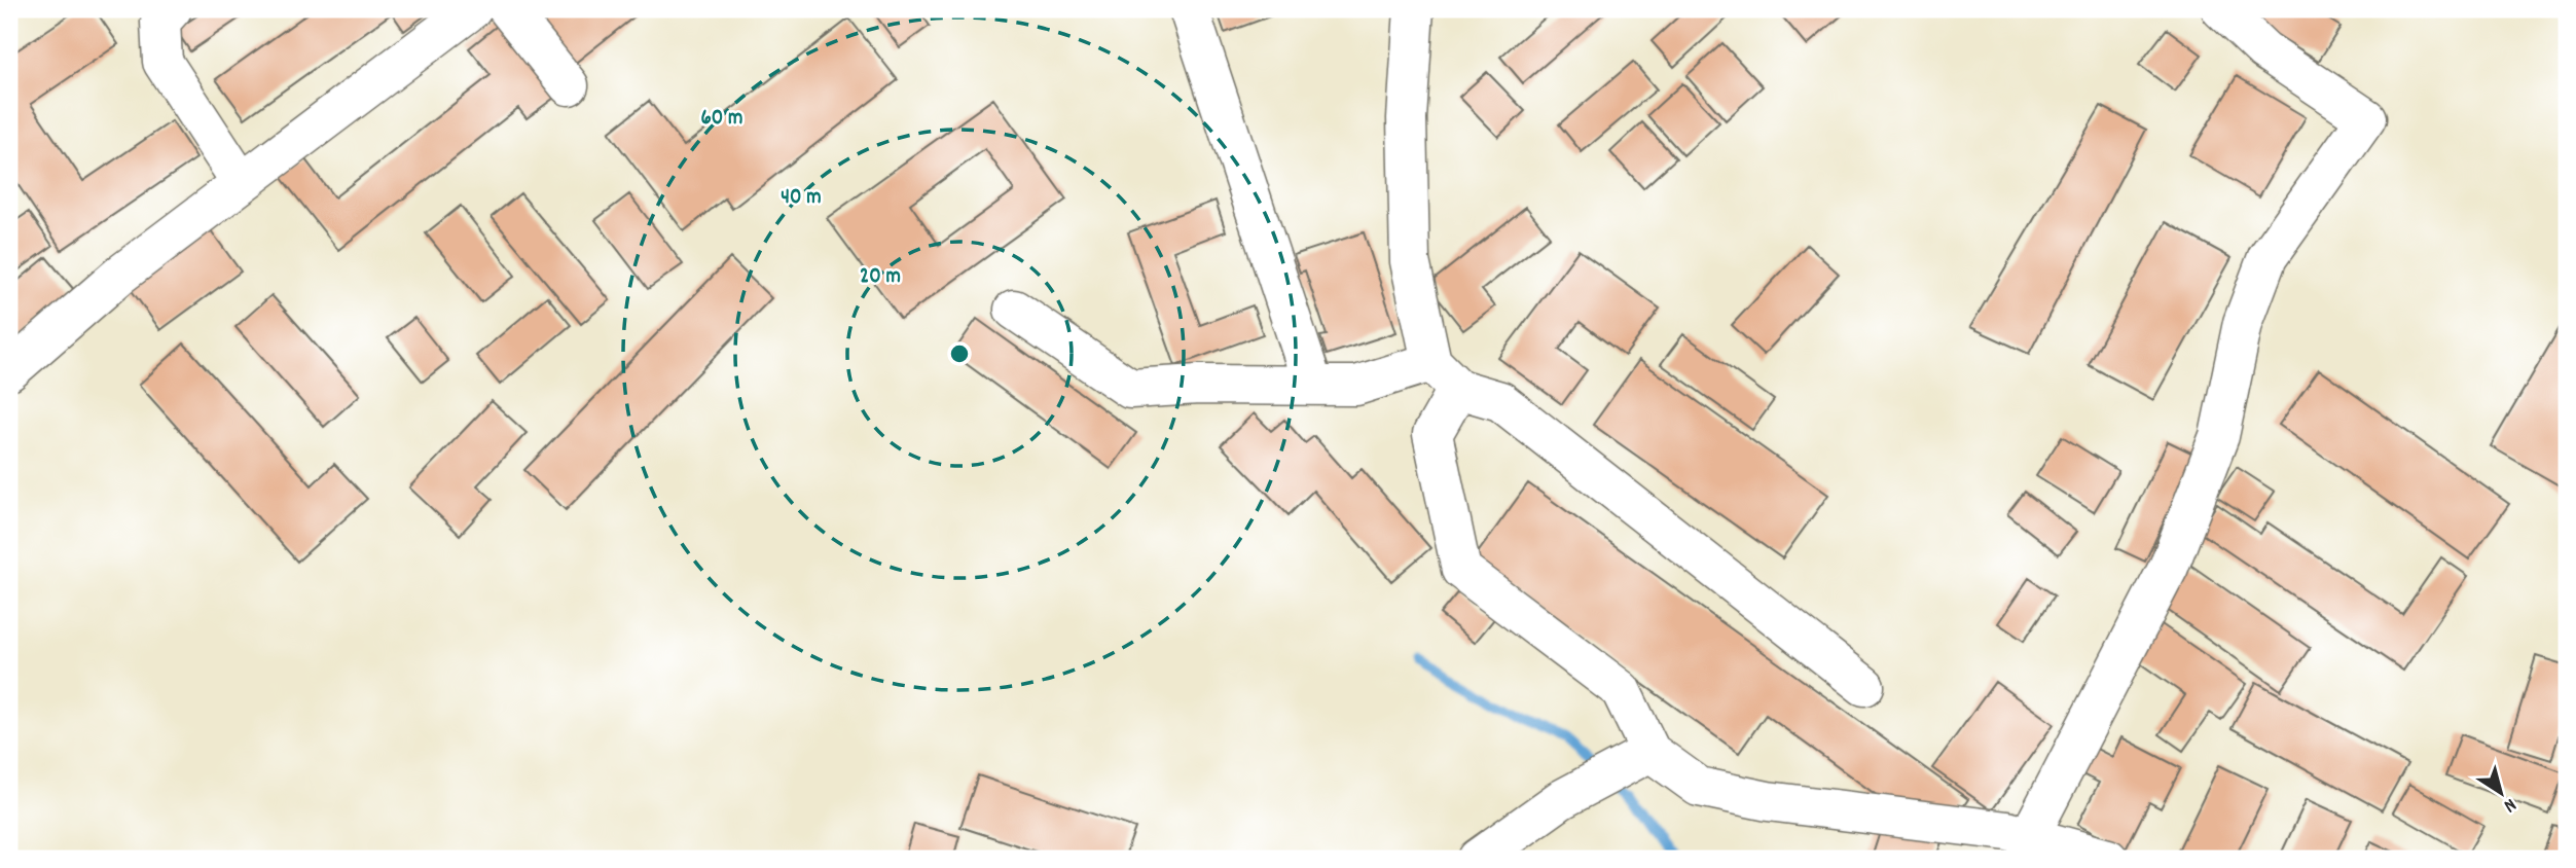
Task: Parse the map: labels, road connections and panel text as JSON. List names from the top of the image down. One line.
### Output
{"north":"bottom right","rings":["60 m","40 m","20 m"]}
